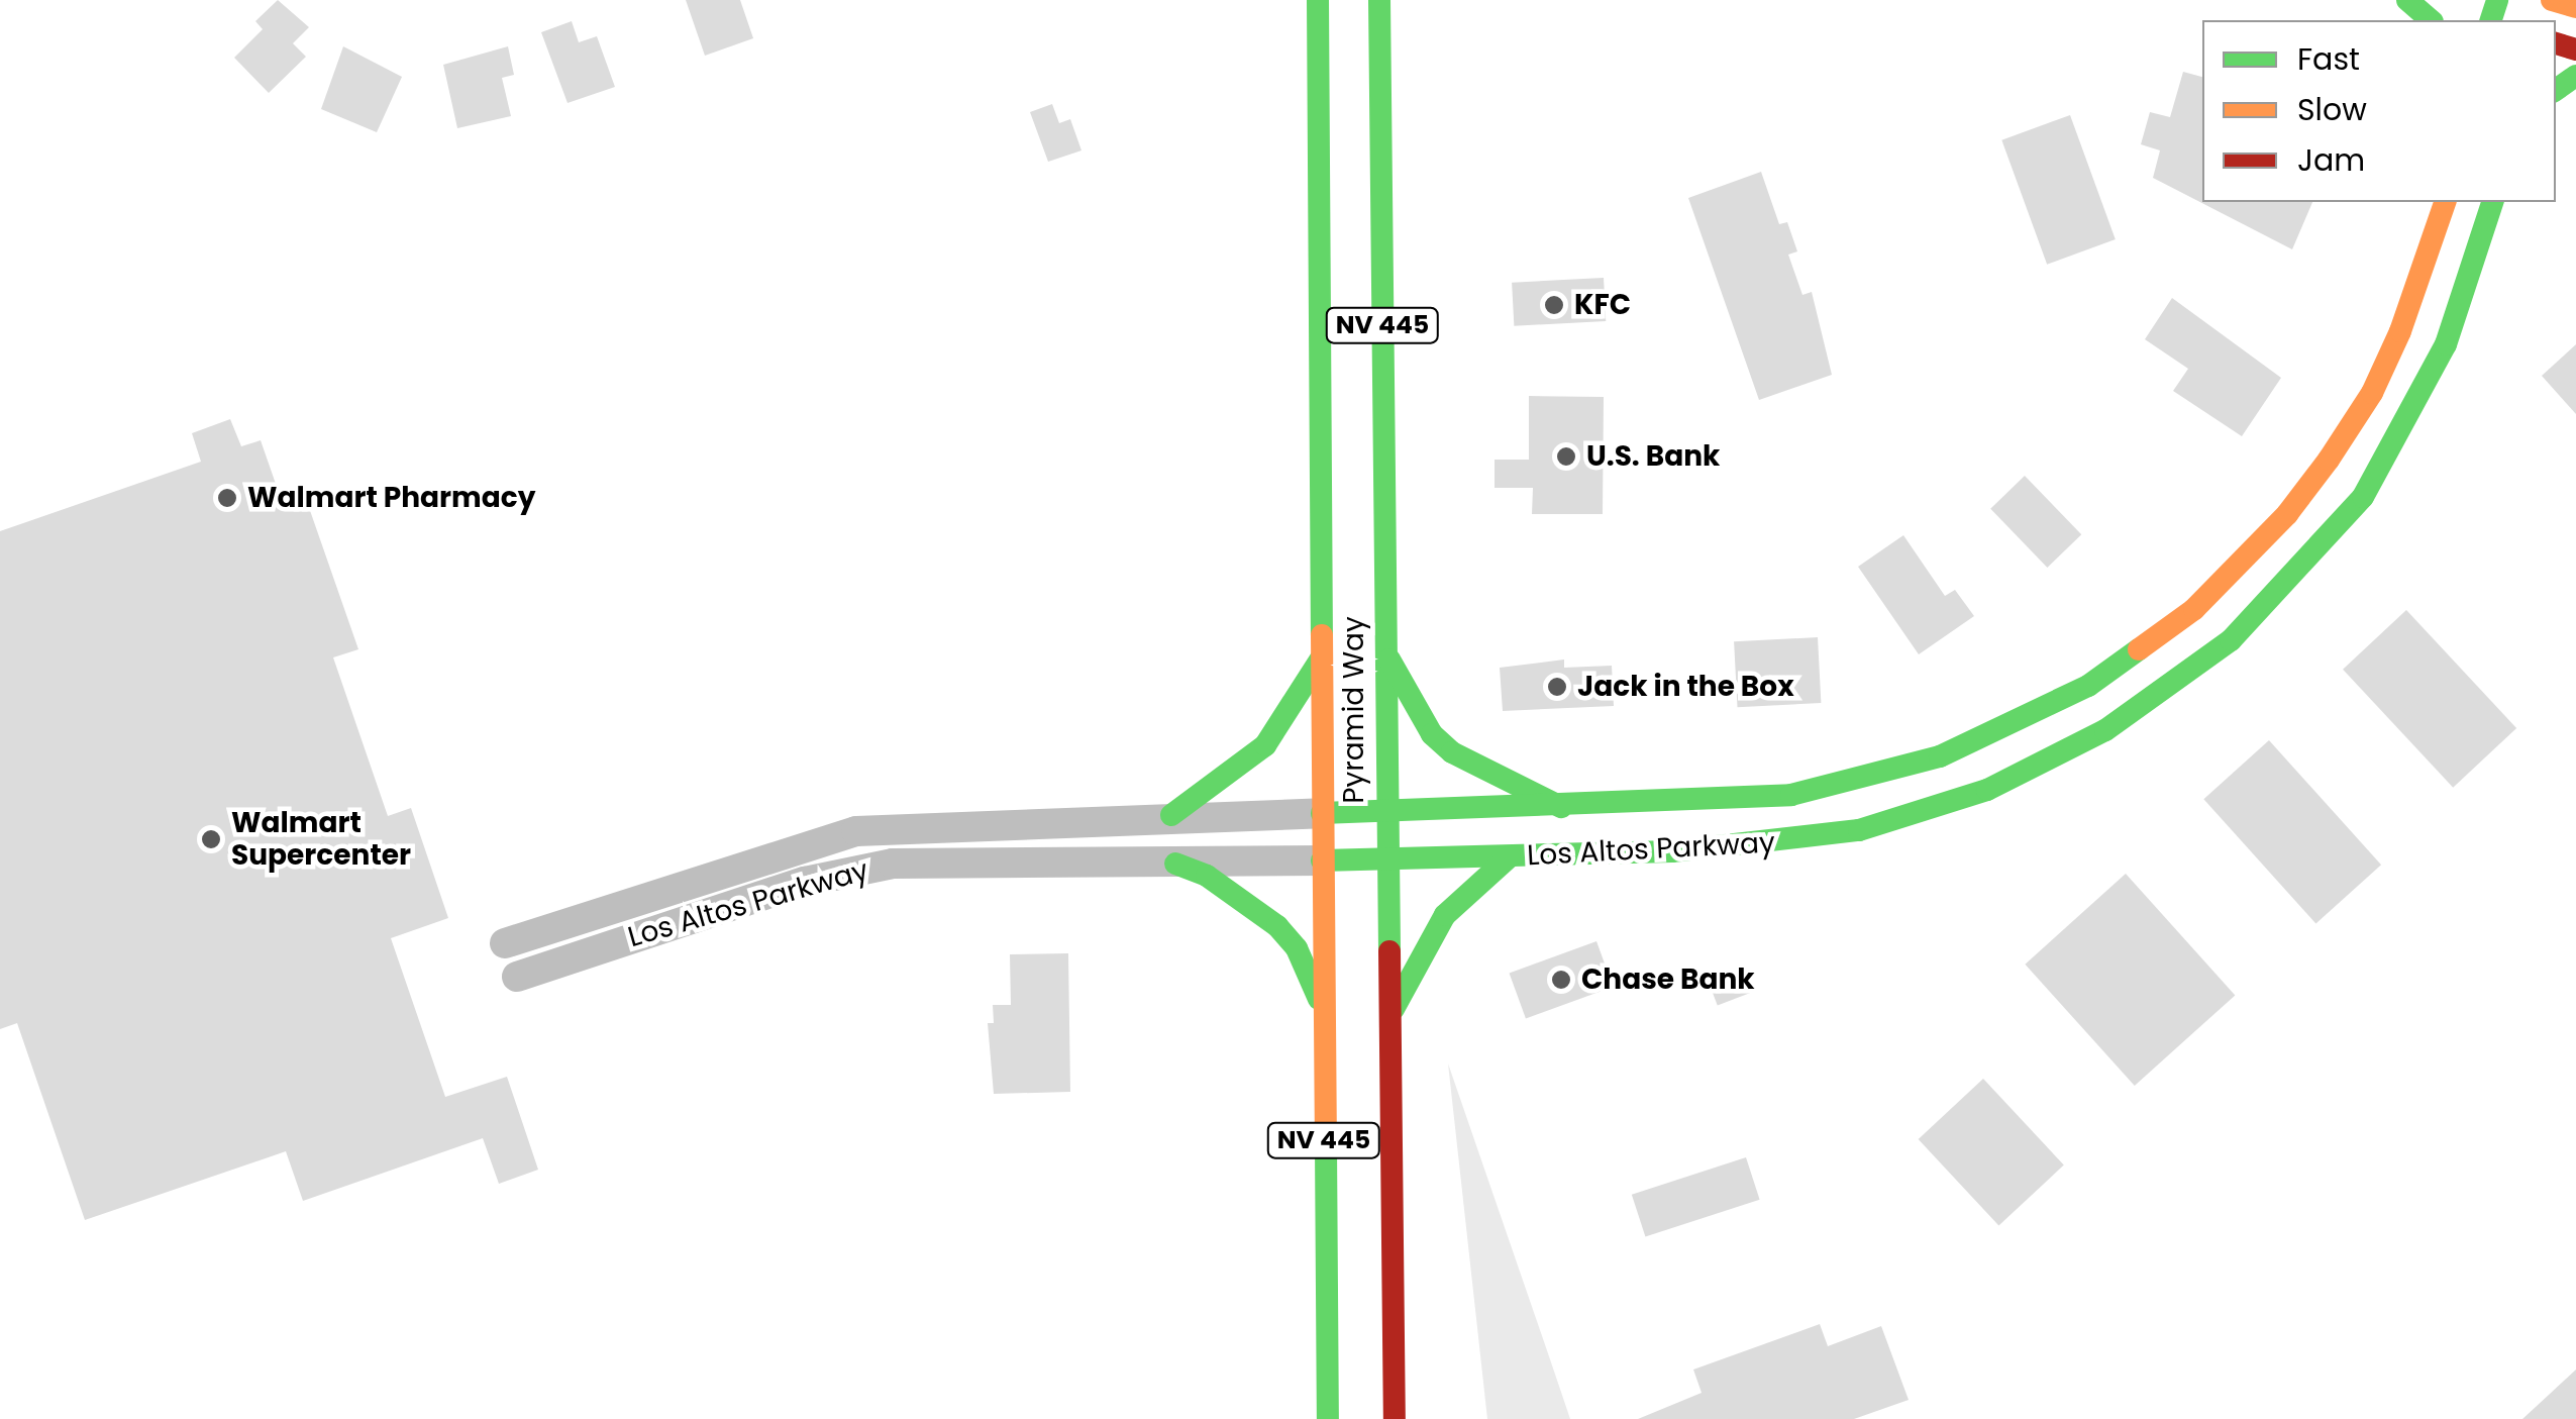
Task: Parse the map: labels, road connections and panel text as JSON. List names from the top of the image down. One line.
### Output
{"streets":{"main road":["NV 445","Pyramid Way","Los Altos Parkway"]},"crossings":[["Pyramid Way","Los Altos Parkway"]],"places":["KFC","U.S. Bank","Walmart Pharmacy","Jack in the Box","Walmart Supercenter","Chase Bank"],"legend":["Fast","Slow","Jam"]}
